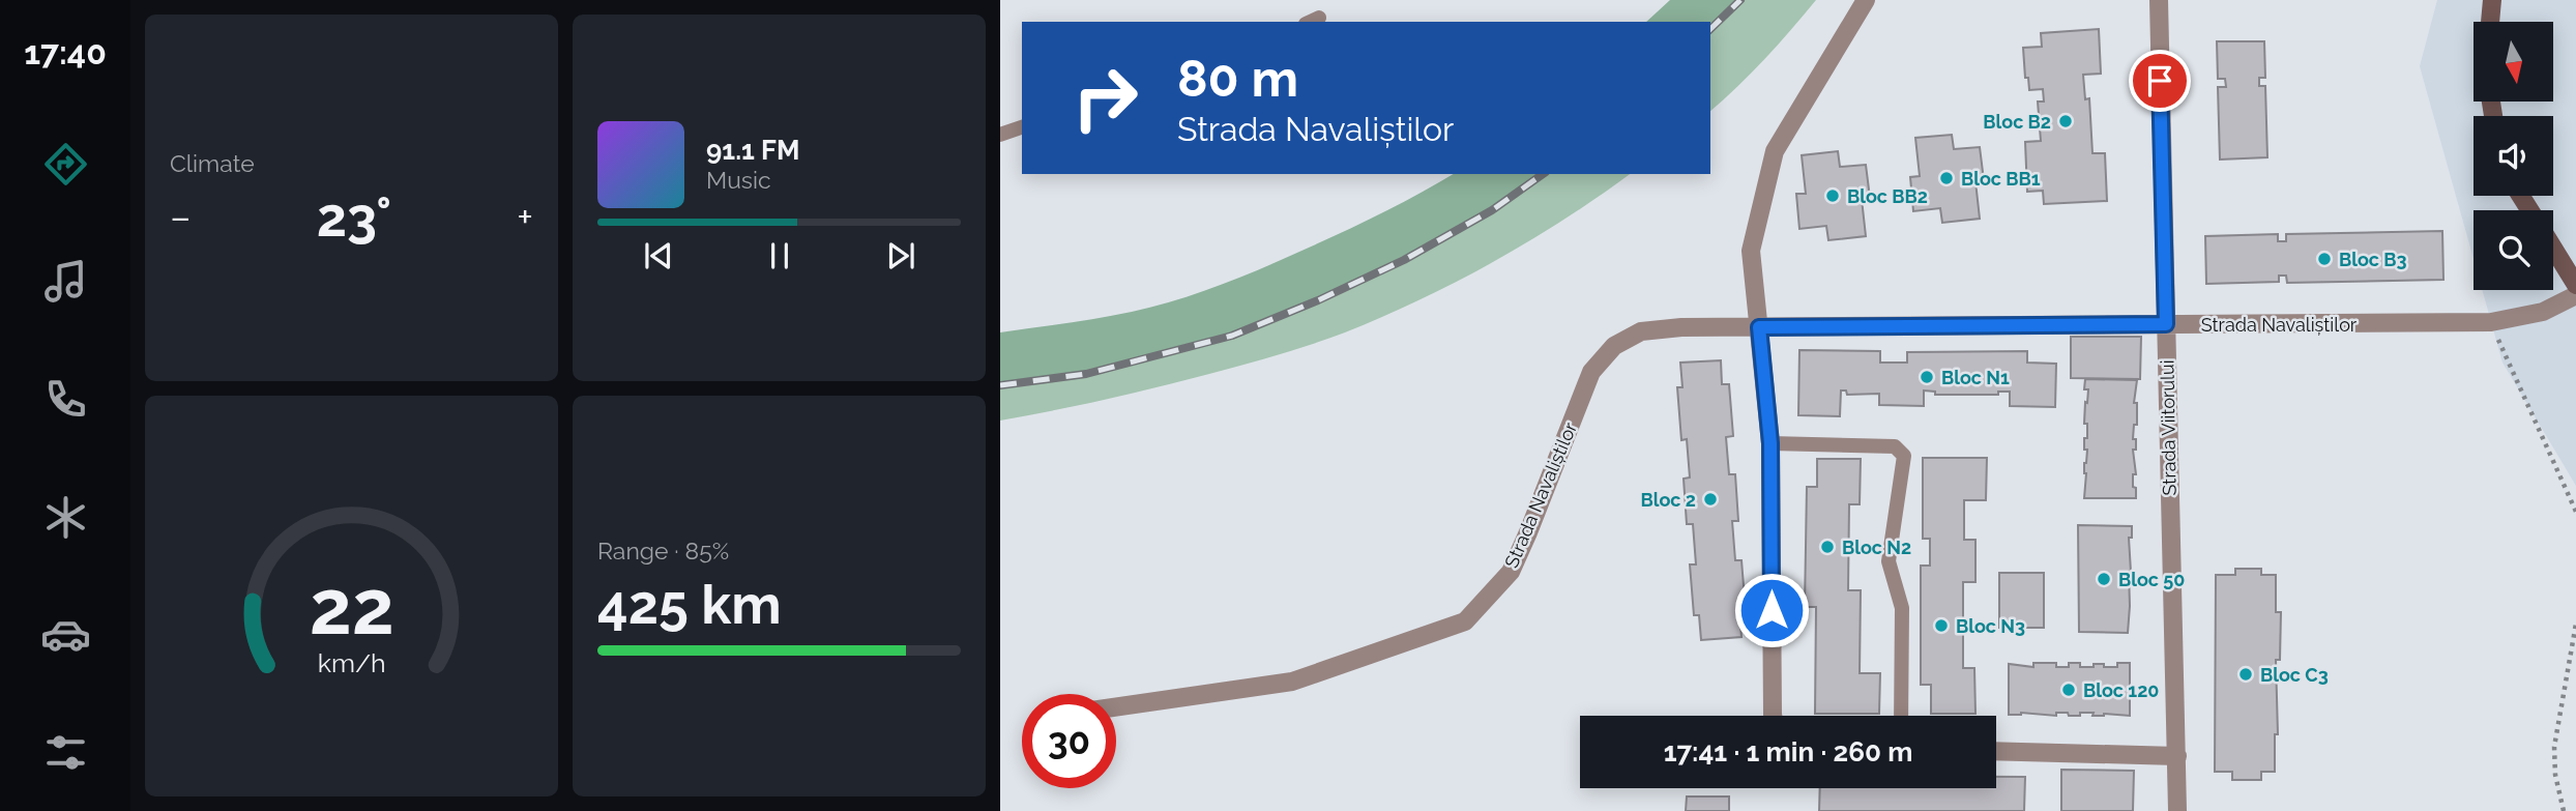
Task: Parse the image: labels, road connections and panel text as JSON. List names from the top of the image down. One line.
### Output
{"streets":{"street":["Strada Navaliștilor","Strada Viitorului"]},"crossings":[["Strada Navaliștilor","Strada Viitorului"]],"places":["Bloc B2","Bloc BB1","Bloc BB2","Bloc B3","Bloc N1","Bloc 2","Bloc N2","Bloc 50","Bloc N3","Bloc C3","Bloc 120"],"north":"bottom","page":{"tabs":"17:40","tile":["Climate",["Range · 85%","425 km"]],"turn":["80 m","Strada Navaliștilor"],"song":["91.1 FM","Music"],"heat":["−","23°","+"],"limit":"30","trip":"17:41 · 1 min · 260 m","gauge":["22","km/h"]}}
